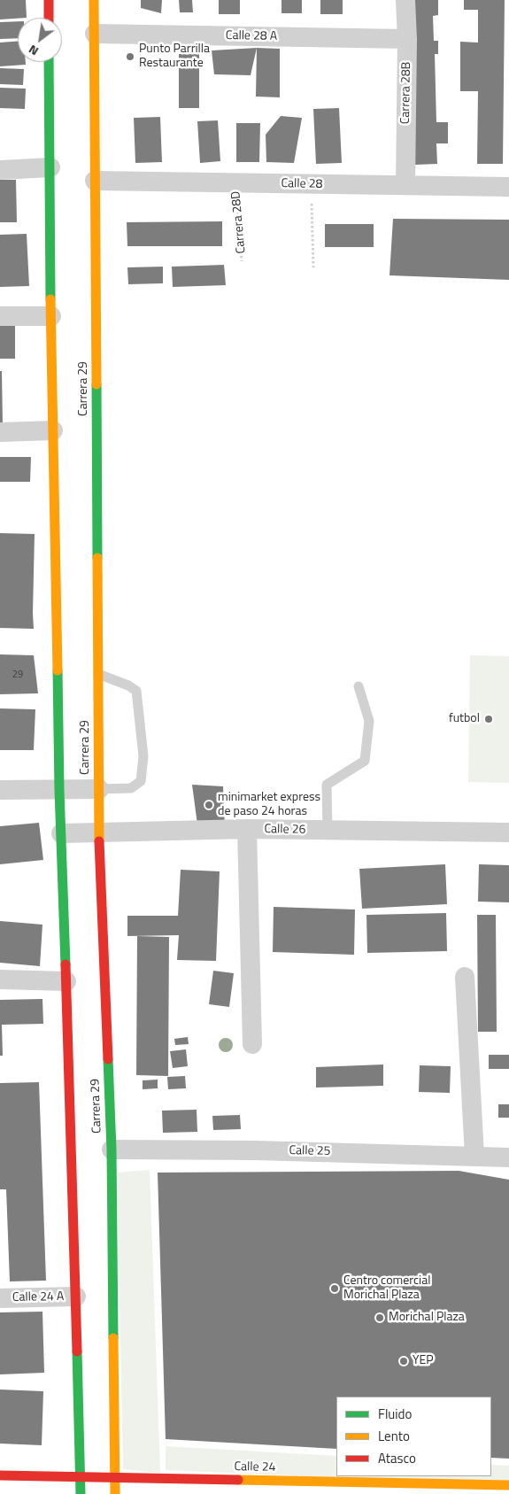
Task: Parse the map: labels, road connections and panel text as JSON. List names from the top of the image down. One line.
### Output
{"streets":{"main road":["Carrera 29","Calle 24"],"street":["Calle 28 A","Carrera 28B","Calle 28","Calle 26","Calle 25","Calle 24 A"],"path":["Carrera 28D"]},"crossings":[["Calle 28 A","Carrera 28B"],["Calle 28 A","Carrera 29"],["Carrera 28B","Calle 28"],["Calle 28","Carrera 28D"],["Calle 28","Carrera 29"],["Carrera 29","Calle 26"],["Carrera 29","Calle 25"],["Carrera 29","Calle 24"]],"places":["Punto Parrilla Restaurante","futbol","minimarket express de paso 24 horas","Centro comercial Morichal Plaza","Morichal Plaza","YEP"],"house_numbers":["29"],"legend":["Fluido","Lento","Atasco"],"north":"bottom left"}
